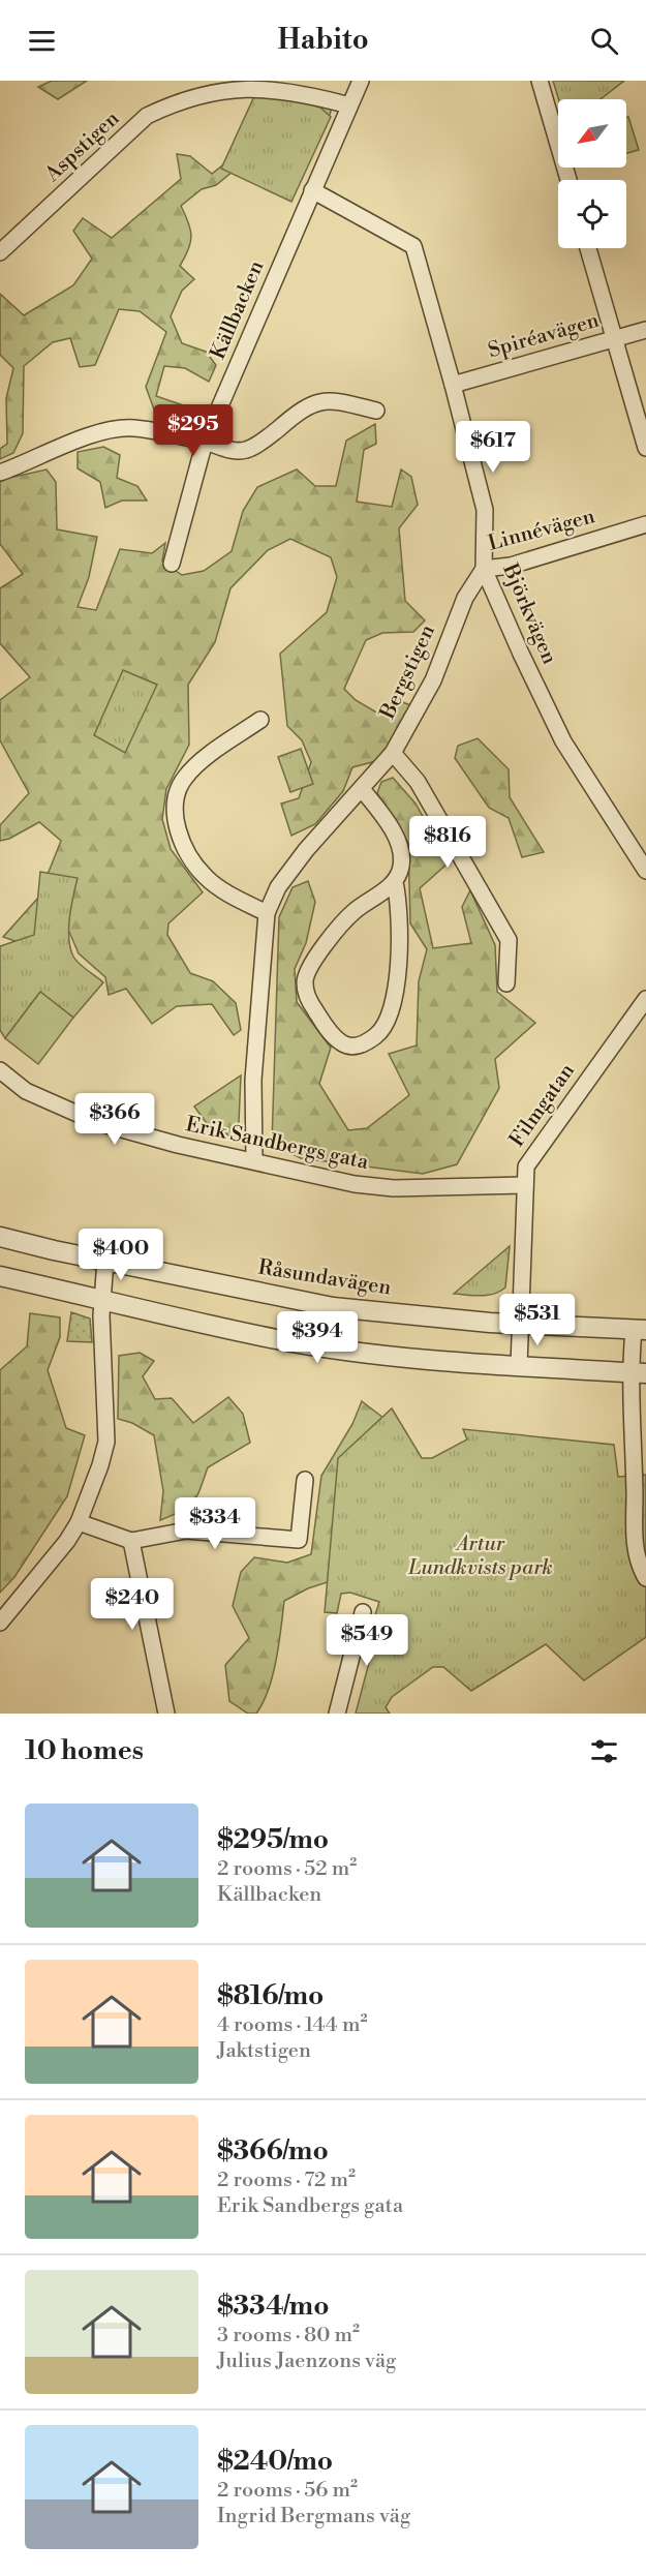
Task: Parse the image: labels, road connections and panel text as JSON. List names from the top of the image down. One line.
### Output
{"streets":{"street":["Aspstigen","Källbacken","Spiréavägen","Linnévägen","Björkvägen","Bergstigen","Filmgatan","Erik Sandbergs gata","Råsundavägen"]},"crossings":[["Aspstigen","Källbacken"],["Källbacken","Björkvägen"],["Spiréavägen","Björkvägen"],["Linnévägen","Björkvägen"],["Linnévägen","Bergstigen"],["Björkvägen","Bergstigen"],["Bergstigen","Erik Sandbergs gata"],["Filmgatan","Erik Sandbergs gata"],["Filmgatan","Råsundavägen"]],"parks":["Artur Lundkvists park"],"north":"bottom left","page":{"header":"Habito","price":["$295","$617","$816","$366","$400","$531","$394","$334","$240","$549"],"heading":"10 homes","list":[{"name":"$295/mo","note":"2 rooms · 52 m² · Källbacken"},{"name":"$816/mo","note":"4 rooms · 144 m² · Jaktstigen"},{"name":"$366/mo","note":"2 rooms · 72 m² · Erik Sandbergs gata"},{"name":"$334/mo","note":"3 rooms · 80 m² · Julius Jaenzons väg"},{"name":"$240/mo","note":"2 rooms · 56 m² · Ingrid Bergmans väg"}]}}
